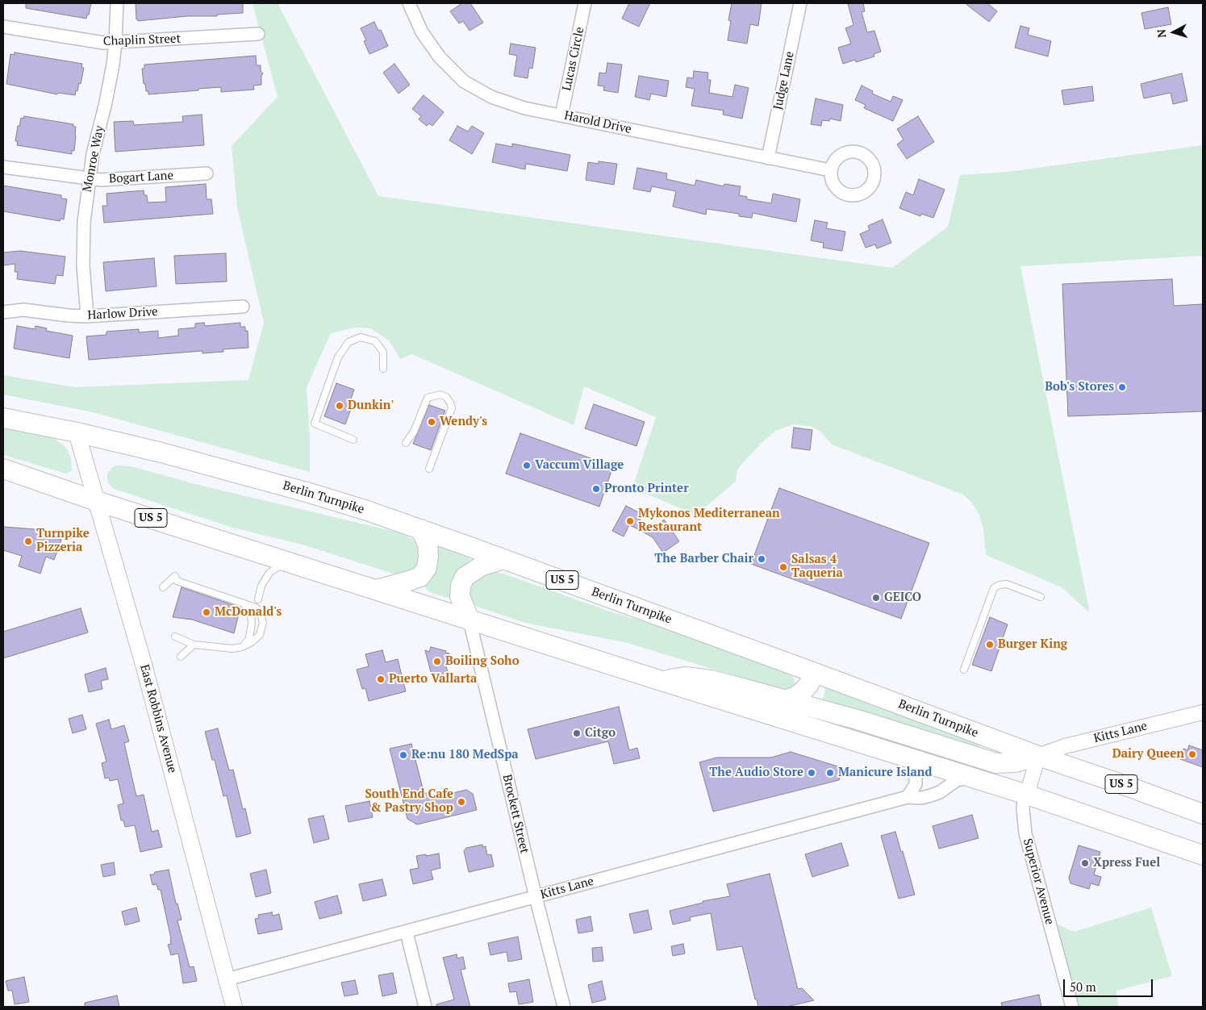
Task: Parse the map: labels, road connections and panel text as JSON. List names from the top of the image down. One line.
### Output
{"streets":{"highway":["Berlin Turnpike","US 5"],"main road":["East Robbins Avenue"],"street":["Chaplin Street","Lucas Circle","Judge Lane","Harold Drive","Monroe Way","Bogart Lane","Harlow Drive","Kitts Lane","Brockett Street","Superior Avenue"]},"crossings":[["Chaplin Street","Monroe Way"],["Lucas Circle","Harold Drive"],["Judge Lane","Harold Drive"],["Monroe Way","Bogart Lane"],["Monroe Way","Harlow Drive"],["Berlin Turnpike","East Robbins Avenue"],["Berlin Turnpike","Kitts Lane"],["Berlin Turnpike","Superior Avenue"],["US 5","East Robbins Avenue"],["US 5","Kitts Lane"],["US 5","Brockett Street"],["US 5","Superior Avenue"],["East Robbins Avenue","Kitts Lane"],["Kitts Lane","Brockett Street"],["Kitts Lane","Superior Avenue"]],"places":["Bob's Stores","Dunkin'","Wendy's","Vaccum Village","Pronto Printer","Mykonos Mediterranean Restaurant","Turnpike Pizzeria","The Barber Chair","Salsas 4 Taqueria","GEICO","McDonald's","Burger King","Boiling Soho","Puerto Vallarta","Citgo","Dairy Queen","Re:nu 180 MedSpa","The Audio Store","Manicure Island","South End Cafe & Pastry Shop","Xpress Fuel"],"scale_bar":"50 m","north":"left"}
